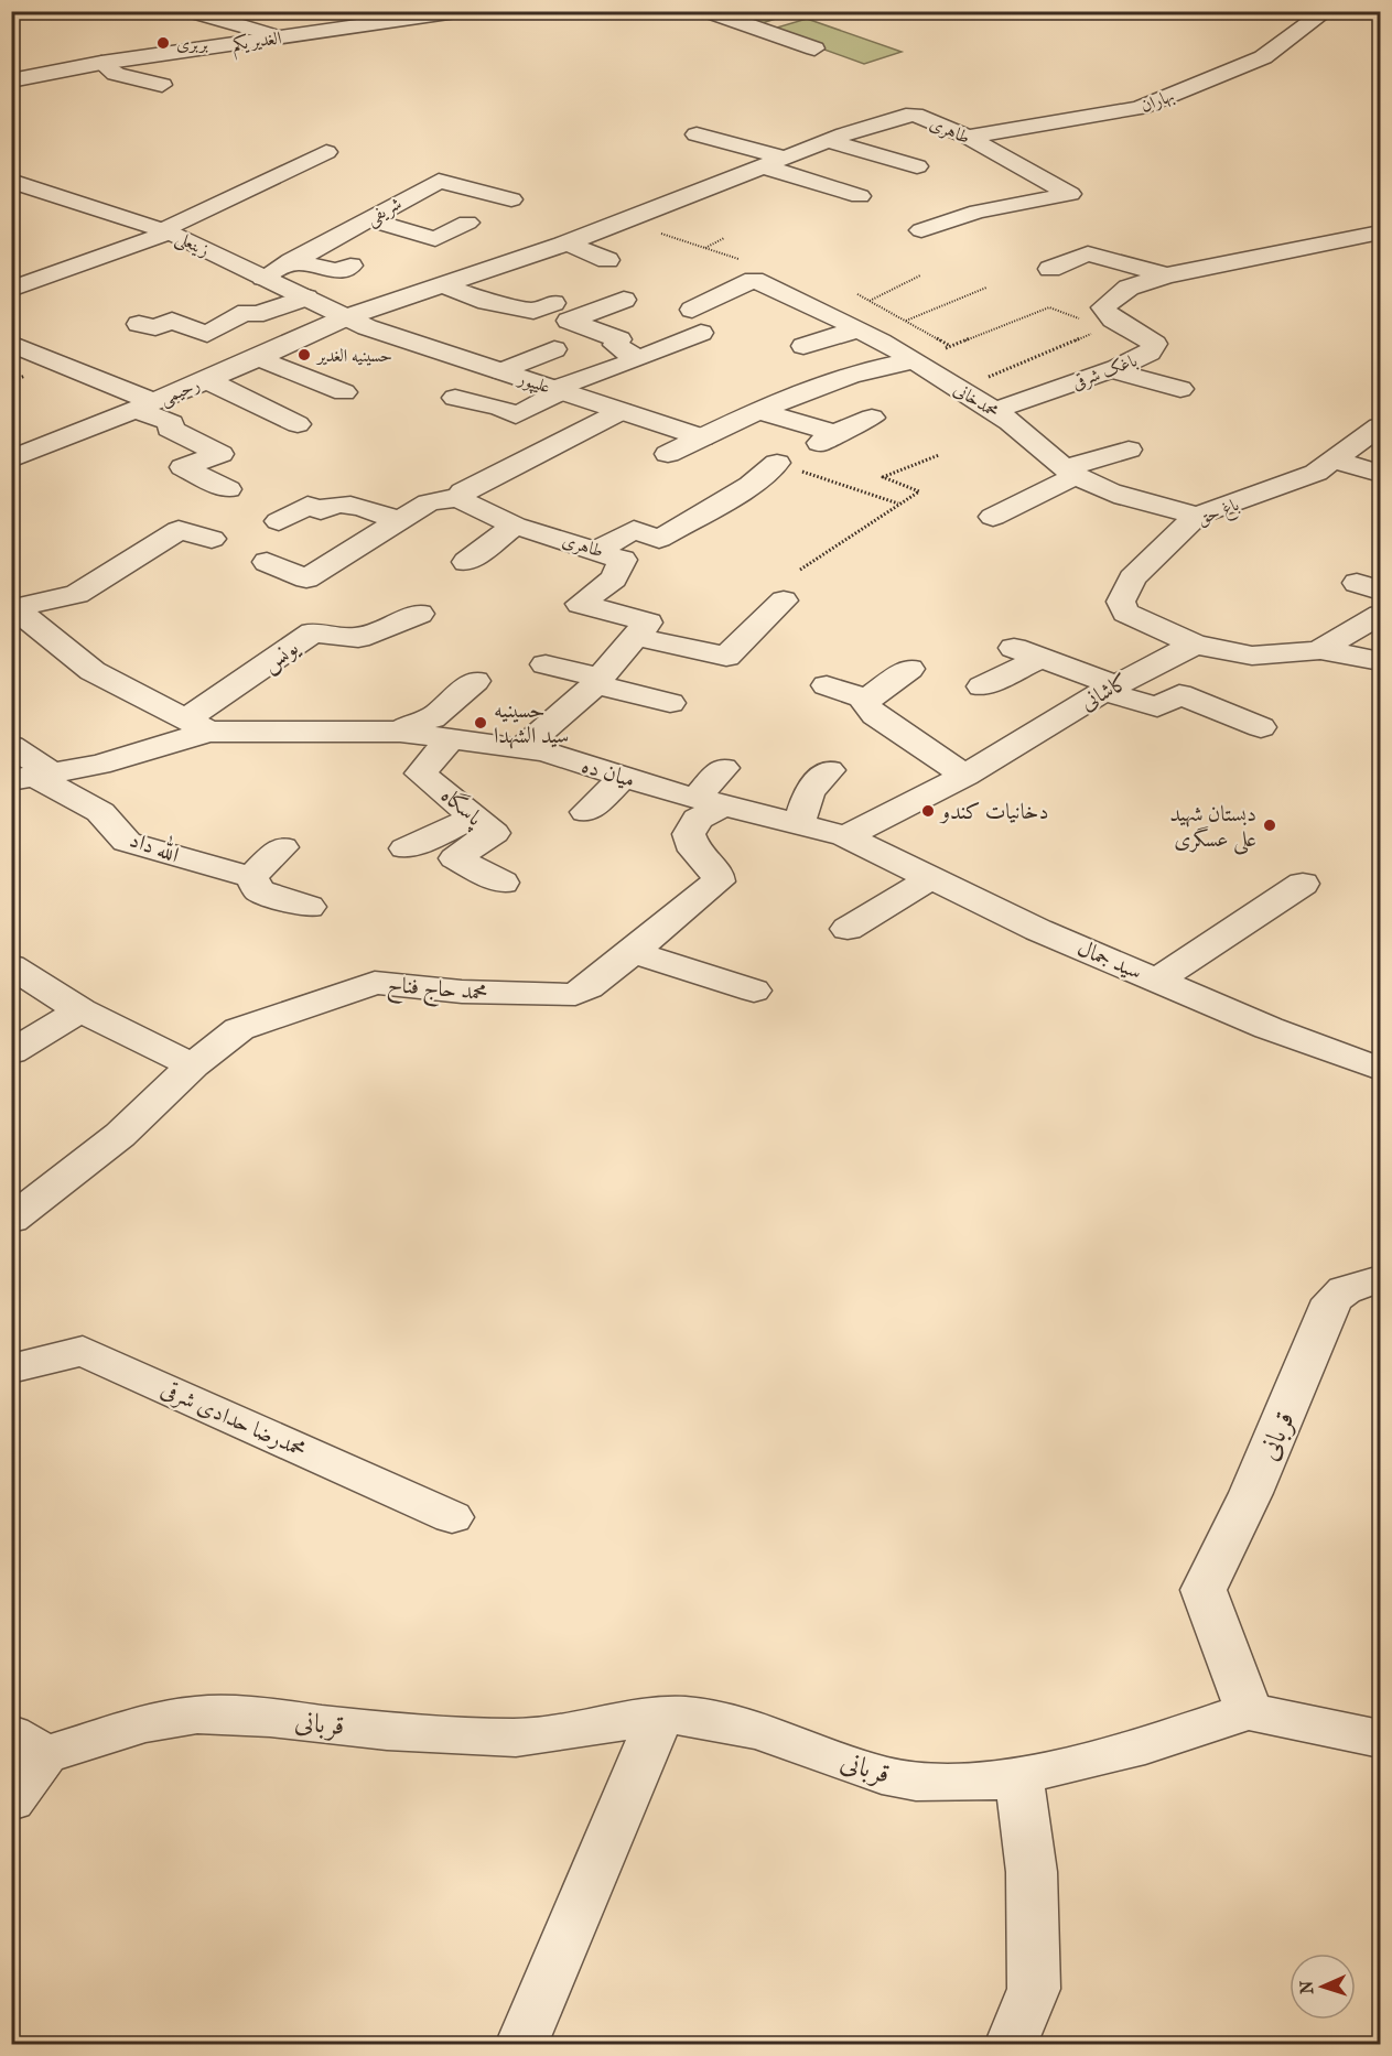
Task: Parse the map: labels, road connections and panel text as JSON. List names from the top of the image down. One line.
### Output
{"streets":{"street":["الغدیر یکم","بهاران","طاهری","شریفی","زینعلی","باغک شرقی","علیپور","رحیمی","محمدخانی","باغ حق","یونس","کاشانی","میان ده","پاسگاه","الله داد","سید جمال","محمد حاج فناح","محمدرضا حدادی شرقی","قربانی"]},"crossings":[["بهاران","طاهری"],["طاهری","زینعلی"],["طاهری","علیپور"],["طاهری","رحیمی"],["شریفی","زینعلی"],["زینعلی","علیپور"],["زینعلی","رحیمی"],["باغک شرقی","محمدخانی"],["علیپور","رحیمی"],["محمدخانی","باغ حق"],["باغ حق","کاشانی"],["یونس","میان ده"],["کاشانی","میان ده"],["کاشانی","سید جمال"],["میان ده","پاسگاه"],["میان ده","سید جمال"],["میان ده","محمد حاج فناح"]],"places":["بربری","حسینیه الغدیر","حسینیه سید الشهدا","دخانیات کندو","دبستان شهید علی عسگری"],"north":"left"}
